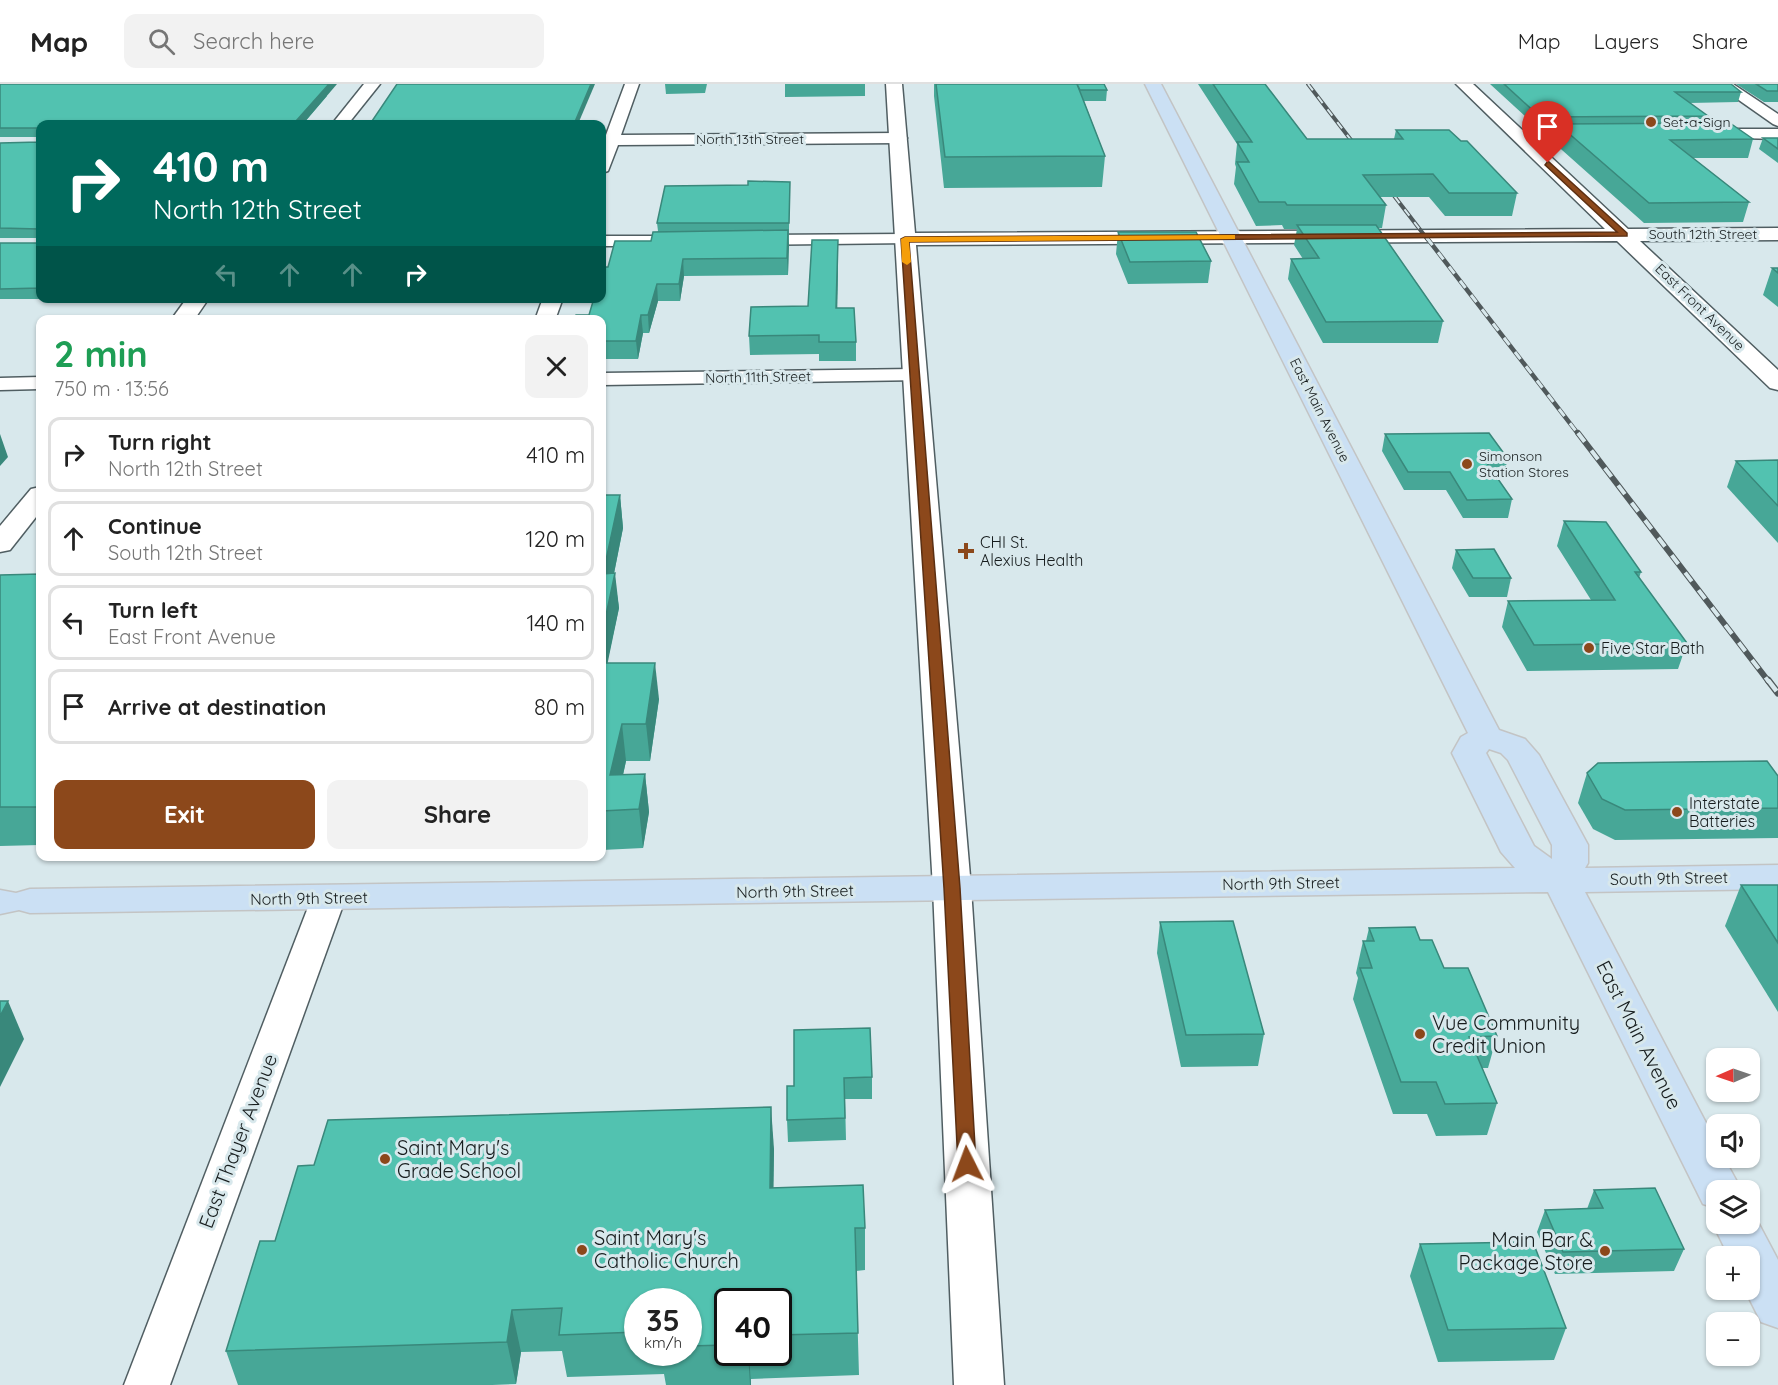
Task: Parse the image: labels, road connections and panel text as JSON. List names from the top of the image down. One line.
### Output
{"streets":{"main road":["East Main Avenue","South 9th Street","North 9th Street"],"street":["North 13th Street","South 12th Street","East Front Avenue","North 11th Street","East Thayer Avenue"]},"crossings":[["South 12th Street","East Front Avenue"],["South 12th Street","East Main Avenue"],["East Main Avenue","South 9th Street"],["East Main Avenue","North 9th Street"],["South 9th Street","North 9th Street"],["North 9th Street","East Thayer Avenue"]],"places":{"other":["Set-a-Sign","Simonson Station Stores","Five Star Bath","Interstate Batteries","Vue Community Credit Union","Saint Mary's Grade School","Saint Mary's Catholic Church","Main Bar & Package Store"],"health":["CHI St. Alexius Health"]},"north":"left","page":{"header":"Map","search":"Search here","nav":["Map","Layers","Share"],"turn":["410 m","North 12th Street"],"heading":["2 min","750 m · 13:56"],"list":[{"name":"Turn right","note":"North 12th Street","value":"410 m"},{"name":"Continue","note":"South 12th Street","value":"120 m"},{"name":"Turn left","note":"East Front Avenue","value":"140 m"},{"name":"Arrive at destination","value":"80 m"}],"buttons":["Exit","Share"],"map_buttons":["+","−"],"speed":"35 km/h","limit":"40"}}
